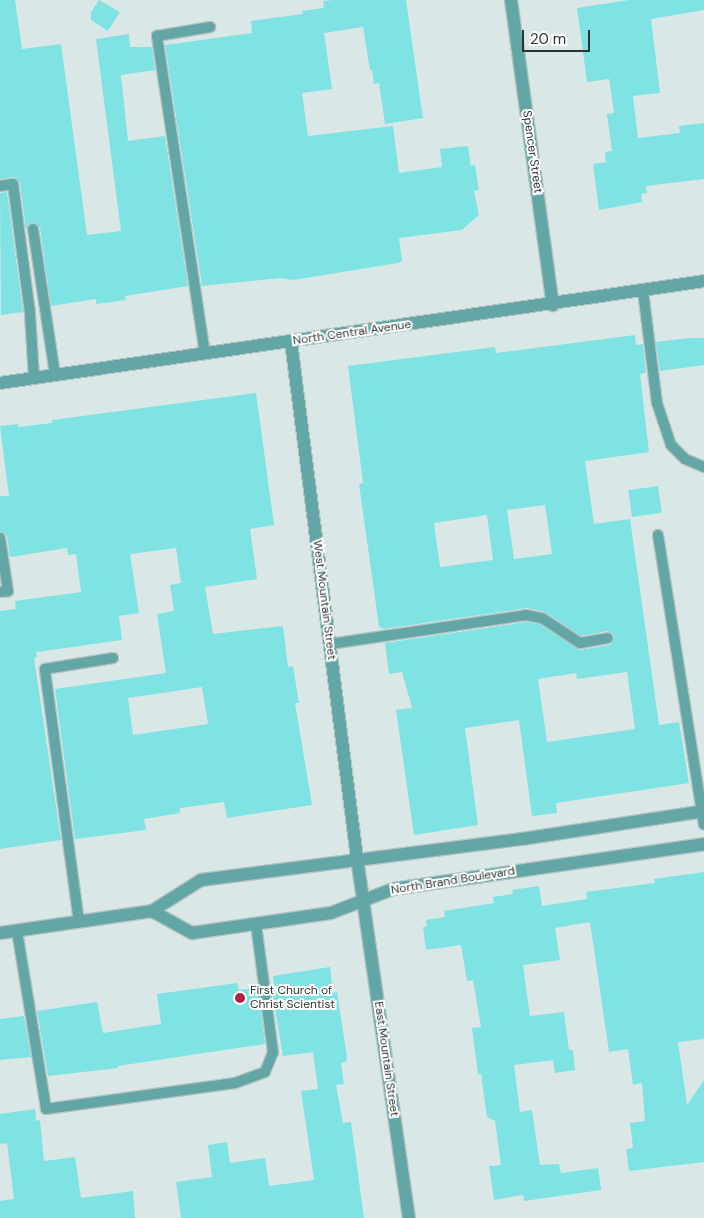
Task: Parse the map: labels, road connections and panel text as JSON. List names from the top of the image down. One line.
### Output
{"streets":{"street":["Spencer Street","North Central Avenue","West Mountain Street","North Brand Boulevard","East Mountain Street"]},"crossings":[["Spencer Street","North Central Avenue"],["North Central Avenue","West Mountain Street"],["West Mountain Street","North Brand Boulevard"],["West Mountain Street","East Mountain Street"],["North Brand Boulevard","East Mountain Street"]],"places":["First Church of Christ Scientist"],"scale_bar":"20 m"}
